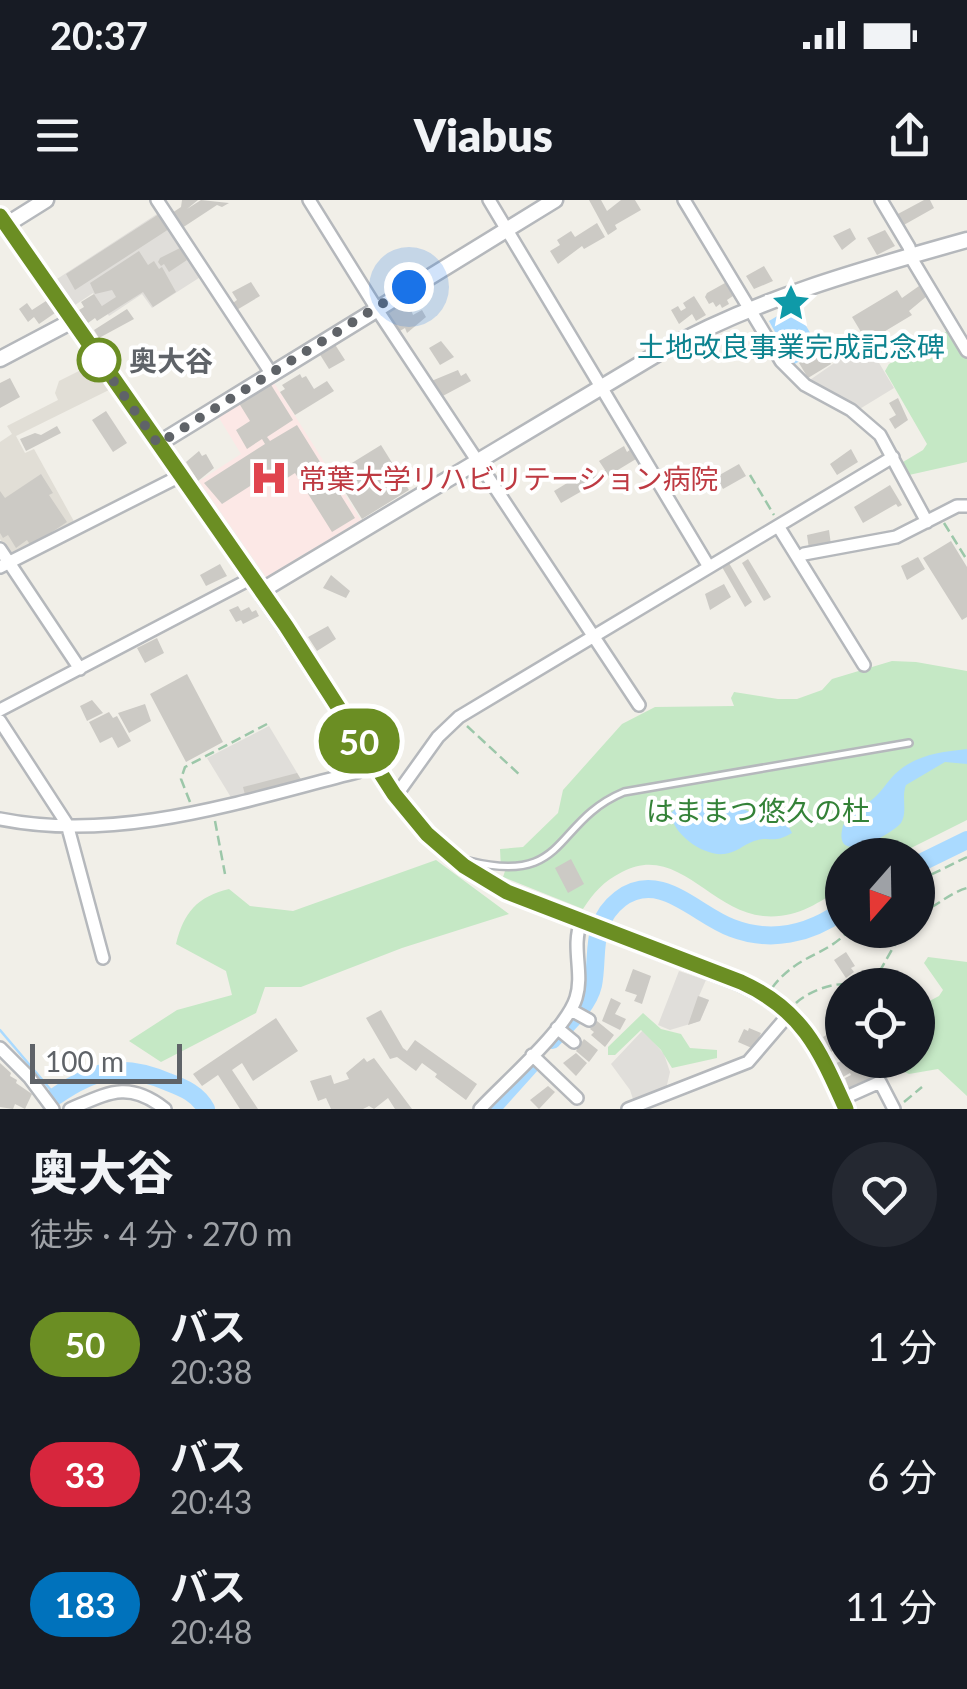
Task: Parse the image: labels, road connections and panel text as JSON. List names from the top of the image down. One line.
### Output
{"parks":["はままつ悠久の杜"],"places":{"place":["土地改良事業完成記念碑"],"other":["奥大谷"],"hospital":["常葉大学リハビリテーション病院"]},"lines":["bus line 50"],"scale_bar":"100 m","north":"bottom","page":{"status":"20:37","header":"Viabus","on_map":"50","scale":"100 m","heading":["奥大谷","徒歩 · 4 分 · 270 m"],"list":[{"mark":"50","name":"バス","note":"20:38","value":"1 分"},{"mark":"33","name":"バス","note":"20:43","value":"6 分"},{"mark":"183","name":"バス","note":"20:48","value":"11 分"}]}}
